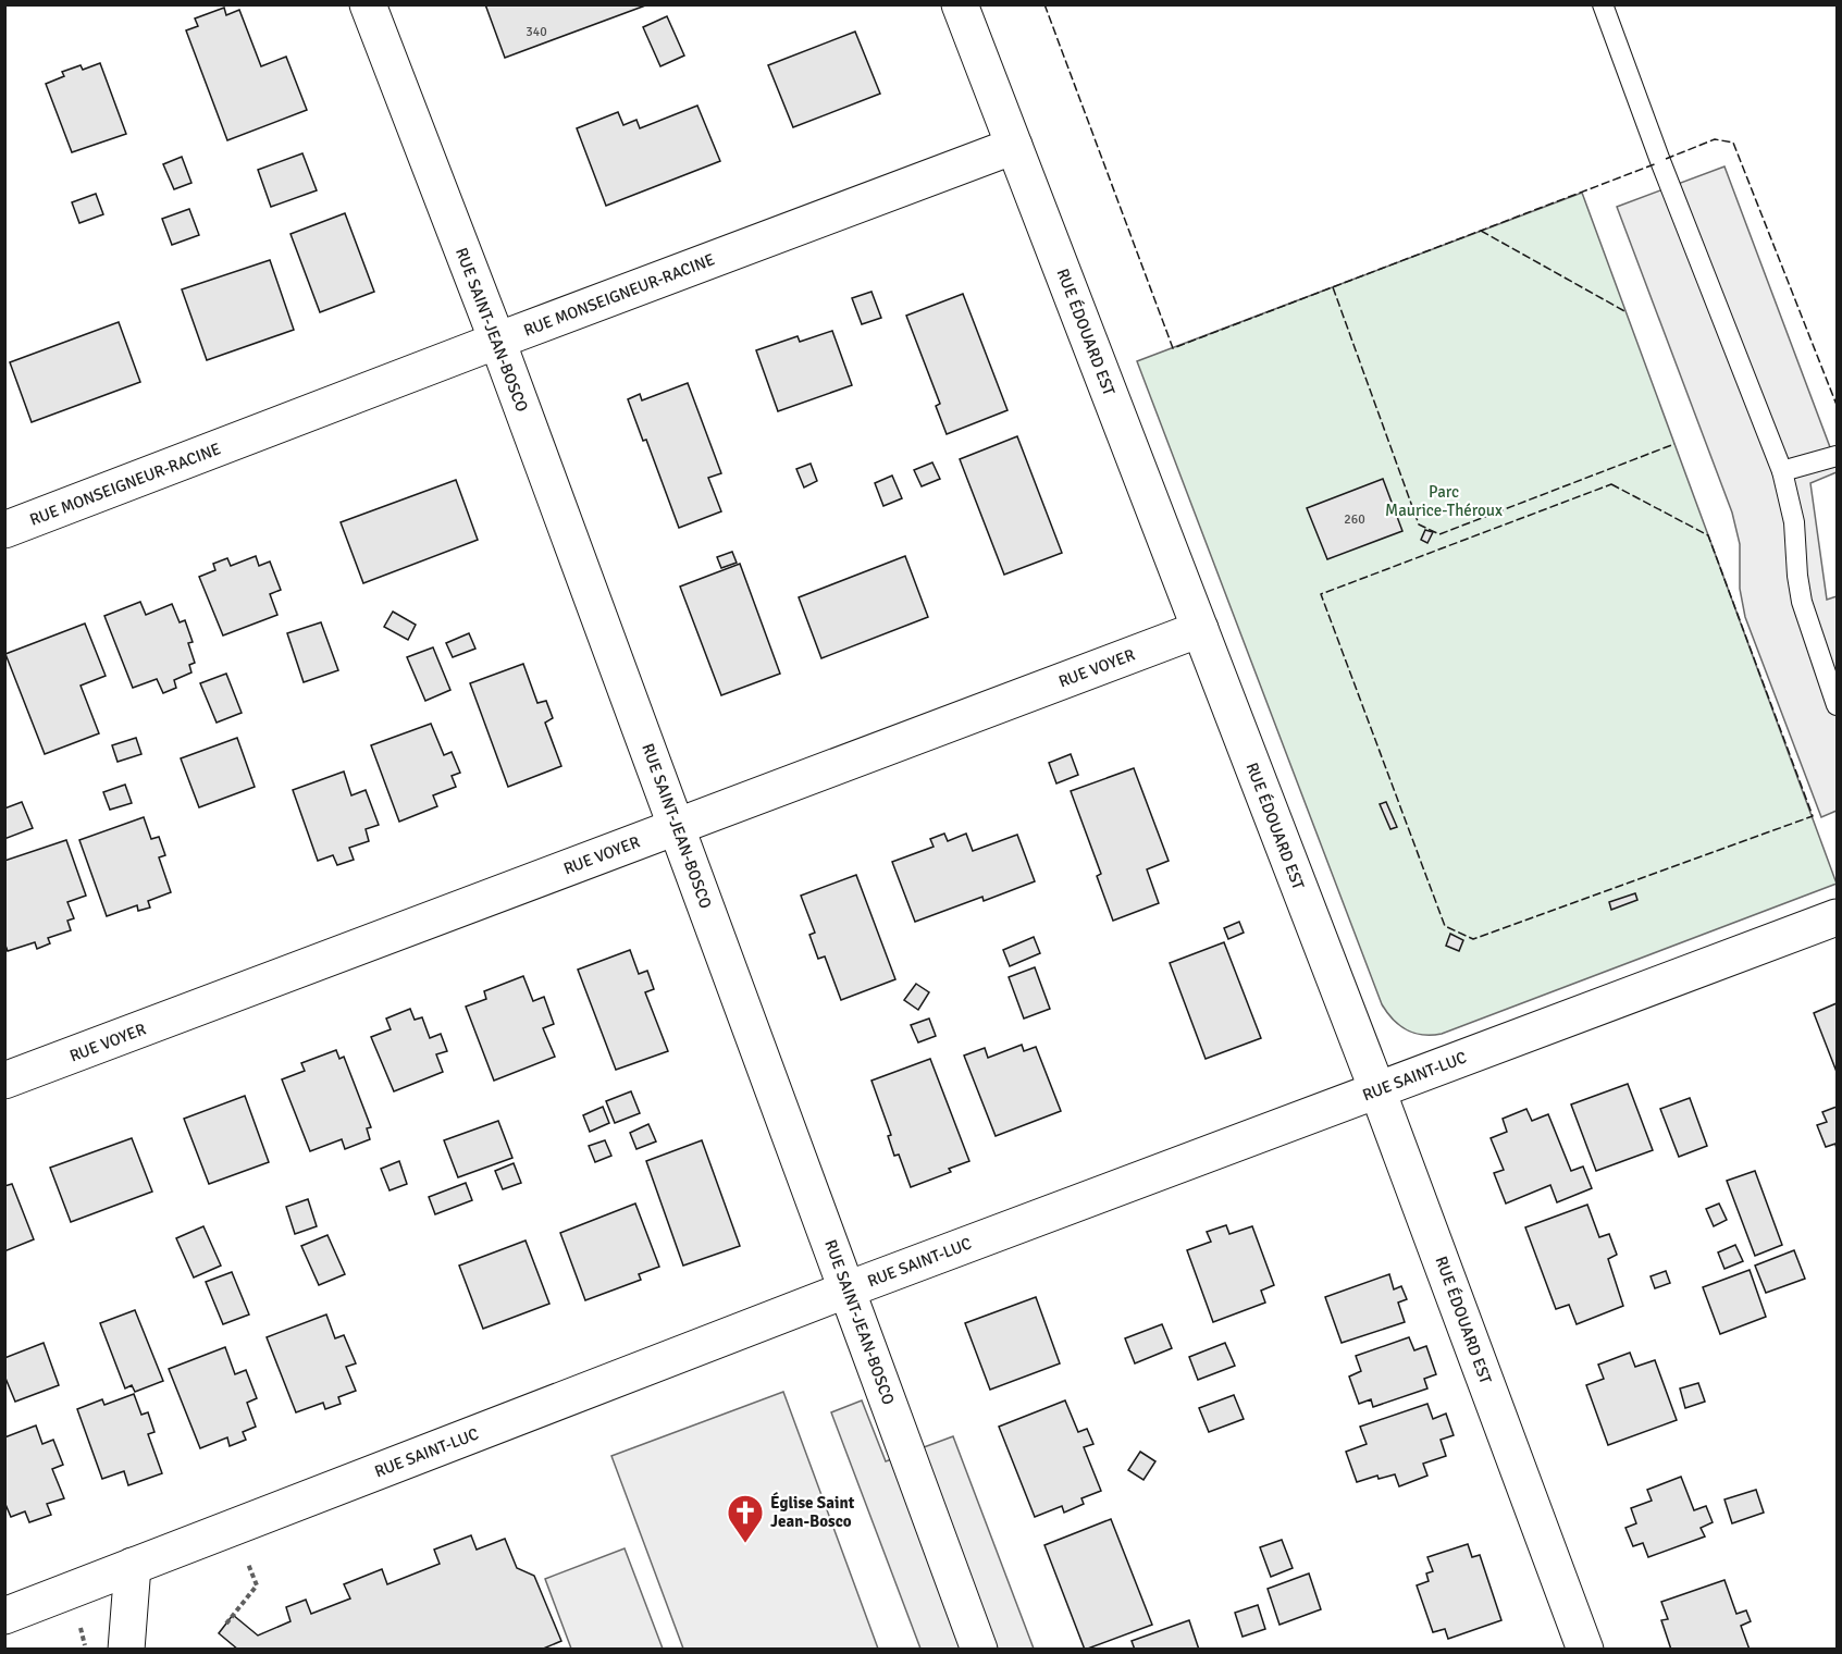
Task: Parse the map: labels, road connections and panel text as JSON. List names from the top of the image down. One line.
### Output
{"streets":{"street":["RUE MONSEIGNEUR-RACINE","RUE SAINT-JEAN-BOSCO","RUE ÉDOUARD EST","RUE VOYER","RUE SAINT-LUC"]},"crossings":[["RUE MONSEIGNEUR-RACINE","RUE SAINT-JEAN-BOSCO"],["RUE MONSEIGNEUR-RACINE","RUE ÉDOUARD EST"],["RUE SAINT-JEAN-BOSCO","RUE VOYER"],["RUE SAINT-JEAN-BOSCO","RUE SAINT-LUC"],["RUE ÉDOUARD EST","RUE VOYER"],["RUE ÉDOUARD EST","RUE SAINT-LUC"]],"parks":["Parc Maurice-Théroux"],"places":{"church":["Église Saint Jean-Bosco"]},"house_numbers":["340","260"]}
